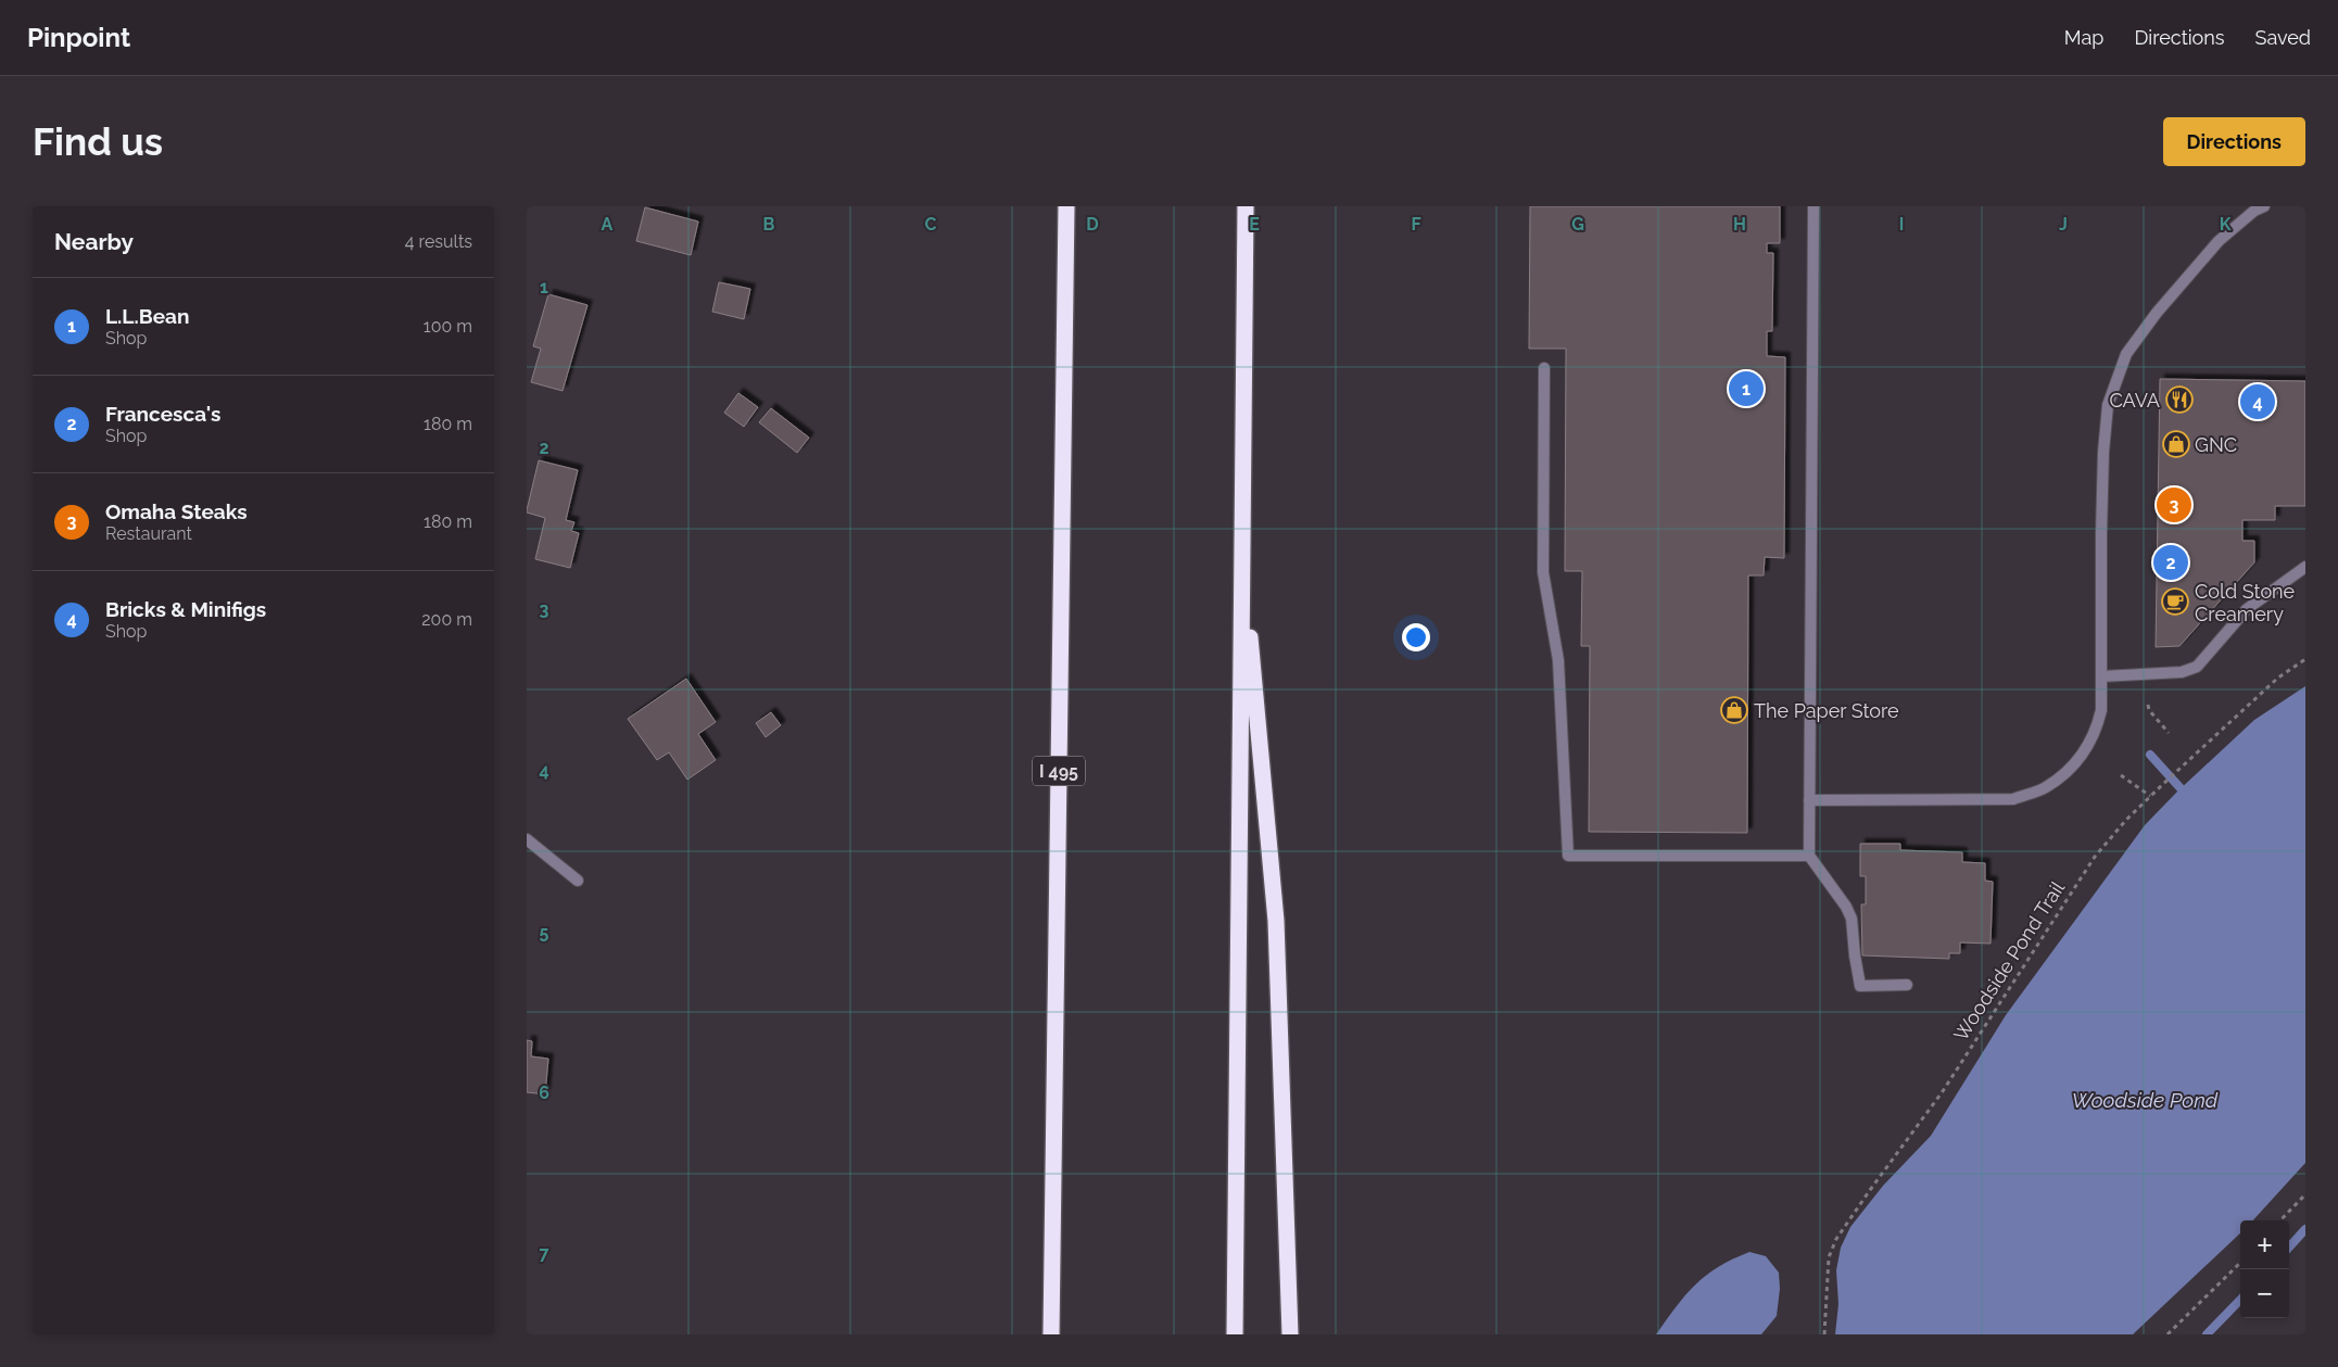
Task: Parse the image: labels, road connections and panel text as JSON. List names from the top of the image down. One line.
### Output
{"streets":{"highway":["I 495"],"path":["Woodside Pond Trail"]},"water":["Woodside Pond"],"places":{"restaurant":["CAVA"],"shop":["GNC","The Paper Store"],"cafe":["Cold Stone Creamery"]},"page":{"header":"Pinpoint","nav":["Map","Directions","Saved"],"buttons":"Directions","title":"Find us","heading":["Nearby","4 results"],"list":[{"mark":"1","name":"L.L.Bean","note":"Shop","value":"100 m"},{"mark":"2","name":"Francesca's","note":"Shop","value":"180 m"},{"mark":"3","name":"Omaha Steaks","note":"Restaurant","value":"180 m"},{"mark":"4","name":"Bricks & Minifigs","note":"Shop","value":"200 m"}],"pins":["1","4","3","2"],"map_buttons":["+","−"]},"grid":{"columns":["A","B","C","D","E","F","G","H","I","J","K"],"rows":["1","2","3","4","5","6","7"]}}
